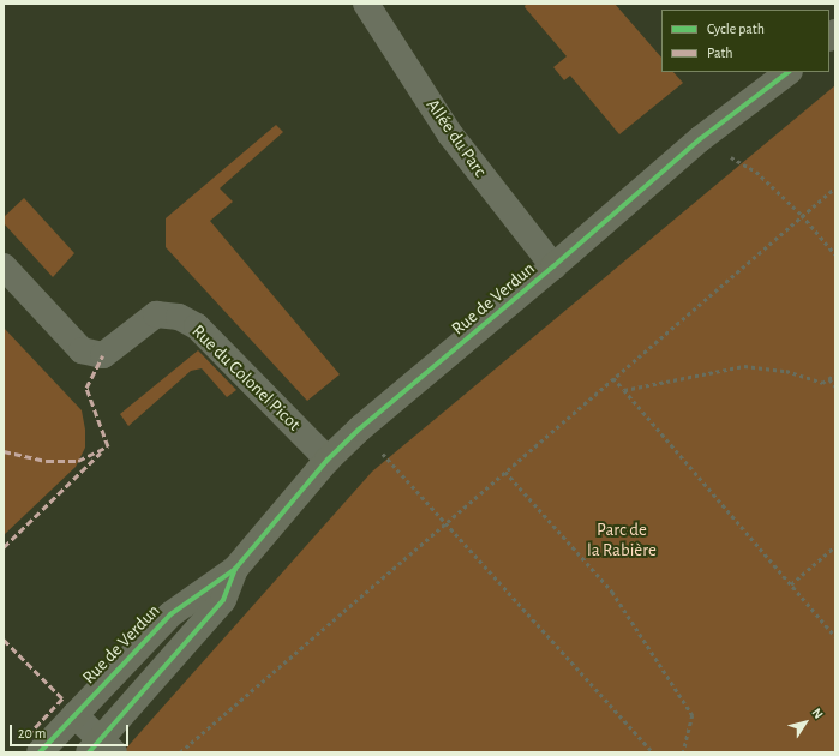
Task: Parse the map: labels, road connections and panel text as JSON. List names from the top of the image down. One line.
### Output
{"streets":{"main road":["Rue de Verdun"],"street":["Allée du Parc","Rue du Colonel Picot"]},"crossings":[["Allée du Parc","Rue de Verdun"],["Rue de Verdun","Rue du Colonel Picot"]],"parks":["Parc de la Rabière"],"legend":["Cycle path","Path"],"scale_bar":"20 m","north":"top right"}
